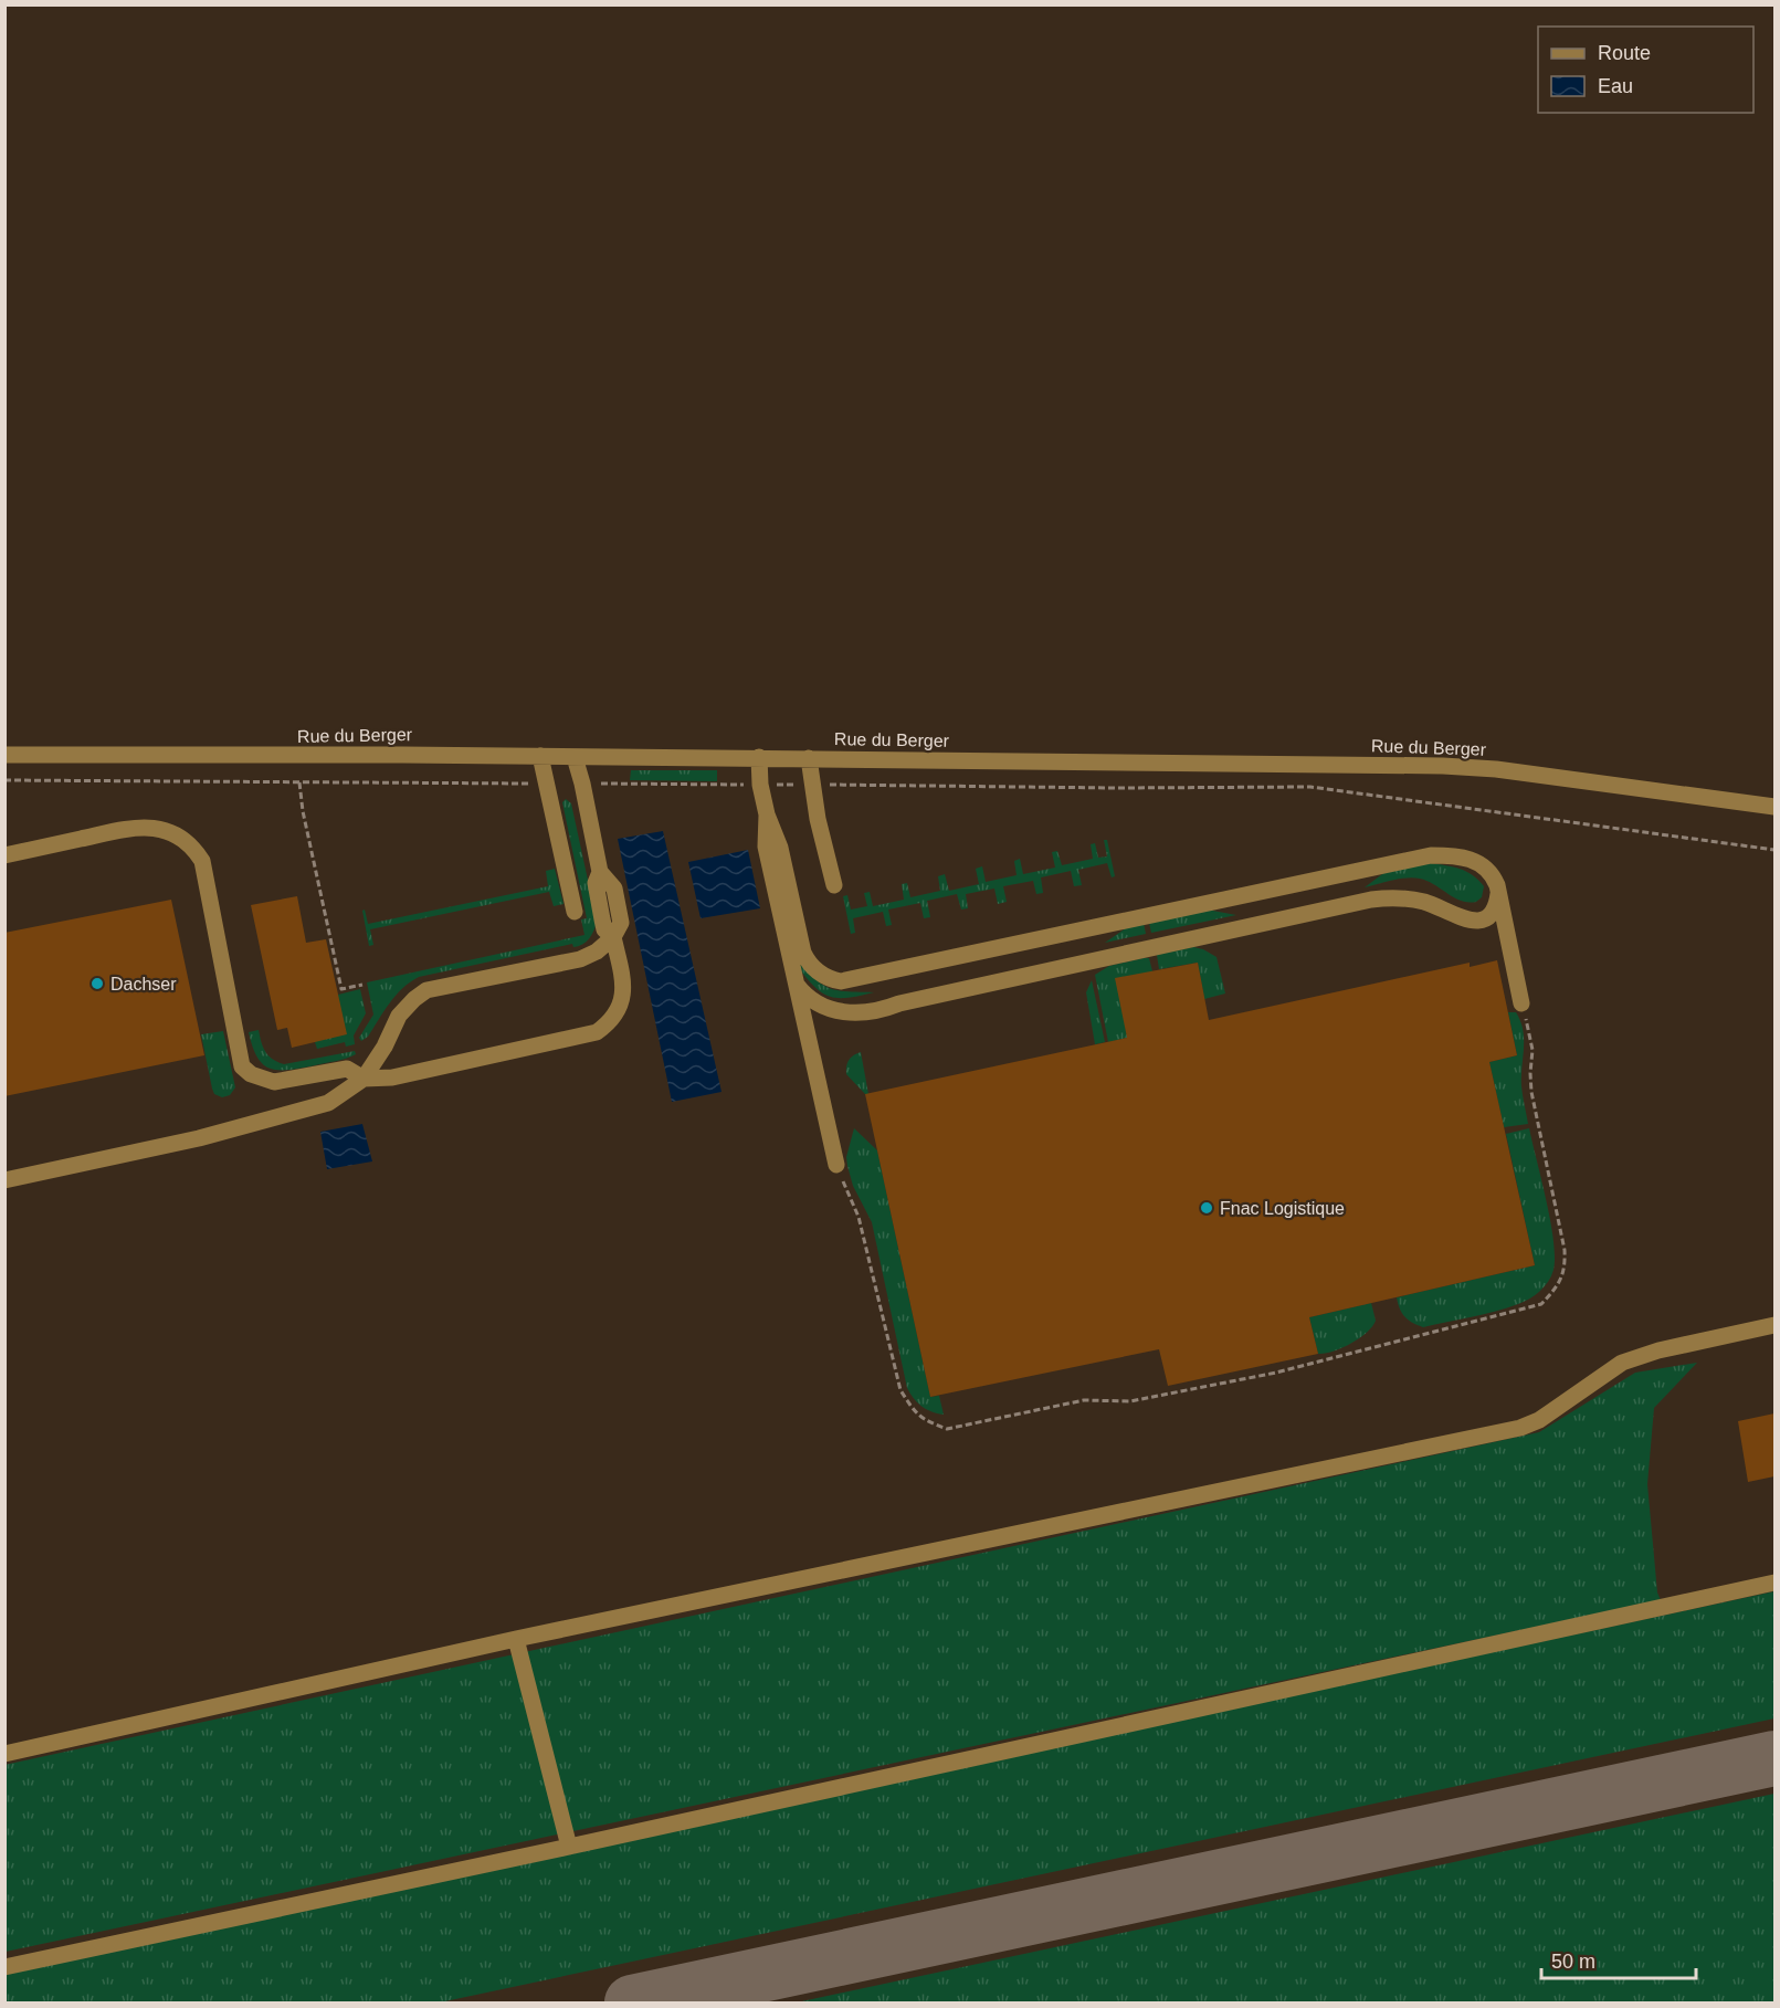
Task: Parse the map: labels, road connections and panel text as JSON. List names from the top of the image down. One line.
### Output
{"streets":{"street":["Rue du Berger"]},"places":["Dachser","Fnac Logistique"],"legend":["Route","Eau"],"scale_bar":"50 m"}
